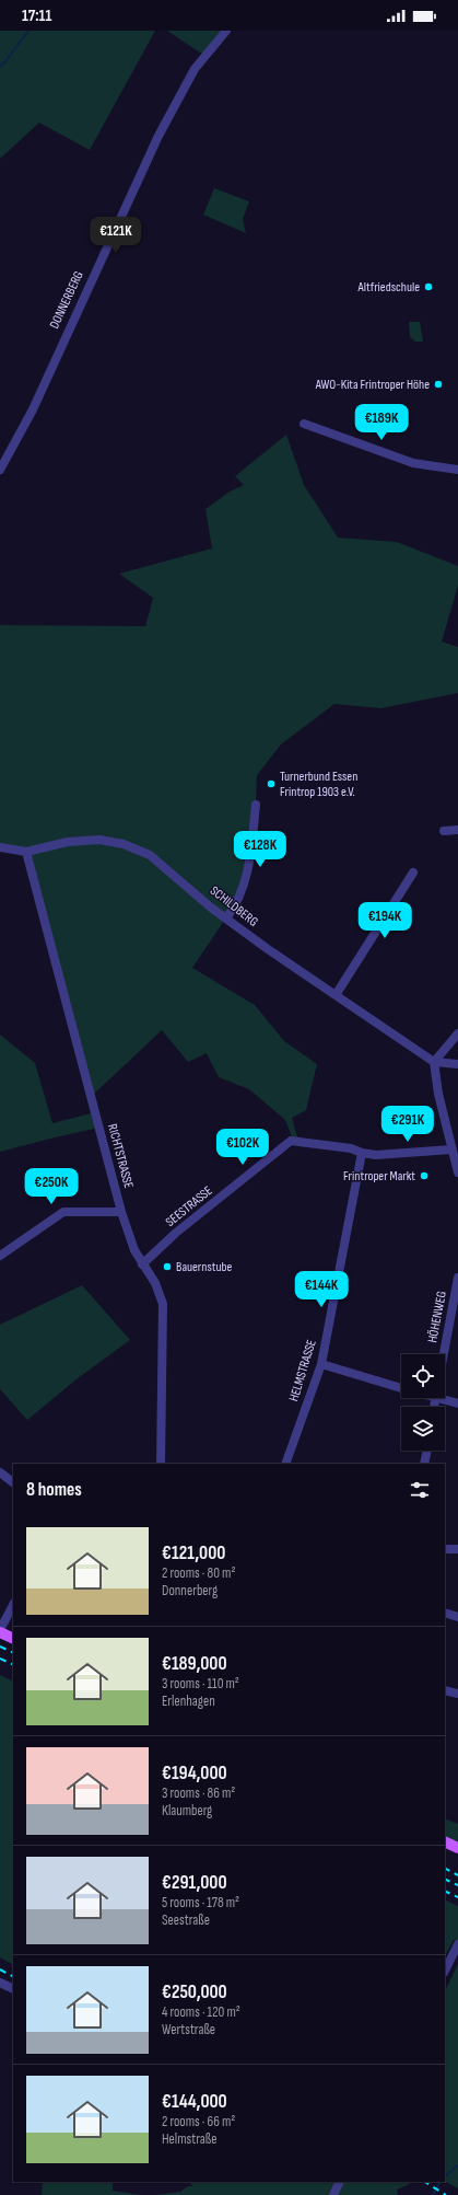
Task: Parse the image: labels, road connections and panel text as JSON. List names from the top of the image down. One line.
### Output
{"streets":{"street":["DONNERBERG","SCHILDBERG","RICHTSTRASSE","SEESTRASSE","HÖHENWEG","HELMSTRASSE"]},"crossings":[["SCHILDBERG","RICHTSTRASSE"],["RICHTSTRASSE","SEESTRASSE"],["SEESTRASSE","HELMSTRASSE"]],"places":["Altfriedschule","AWO-Kita Frintroper Höhe","Turnerbund Essen Frintrop 1903 e.V.","Frintroper Markt","Bauernstube"],"page":{"status":"17:11","price":["€121K","€189K","€128K","€194K","€291K","€102K","€250K","€144K"],"heading":"8 homes","list":[{"name":"€121,000","note":"2 rooms · 80 m² · Donnerberg"},{"name":"€189,000","note":"3 rooms · 110 m² · Erlenhagen"},{"name":"€194,000","note":"3 rooms · 86 m² · Klaumberg"},{"name":"€291,000","note":"5 rooms · 178 m² · Seestraße"},{"name":"€250,000","note":"4 rooms · 120 m² · Wertstraße"},{"name":"€144,000","note":"2 rooms · 66 m² · Helmstraße"}]}}
